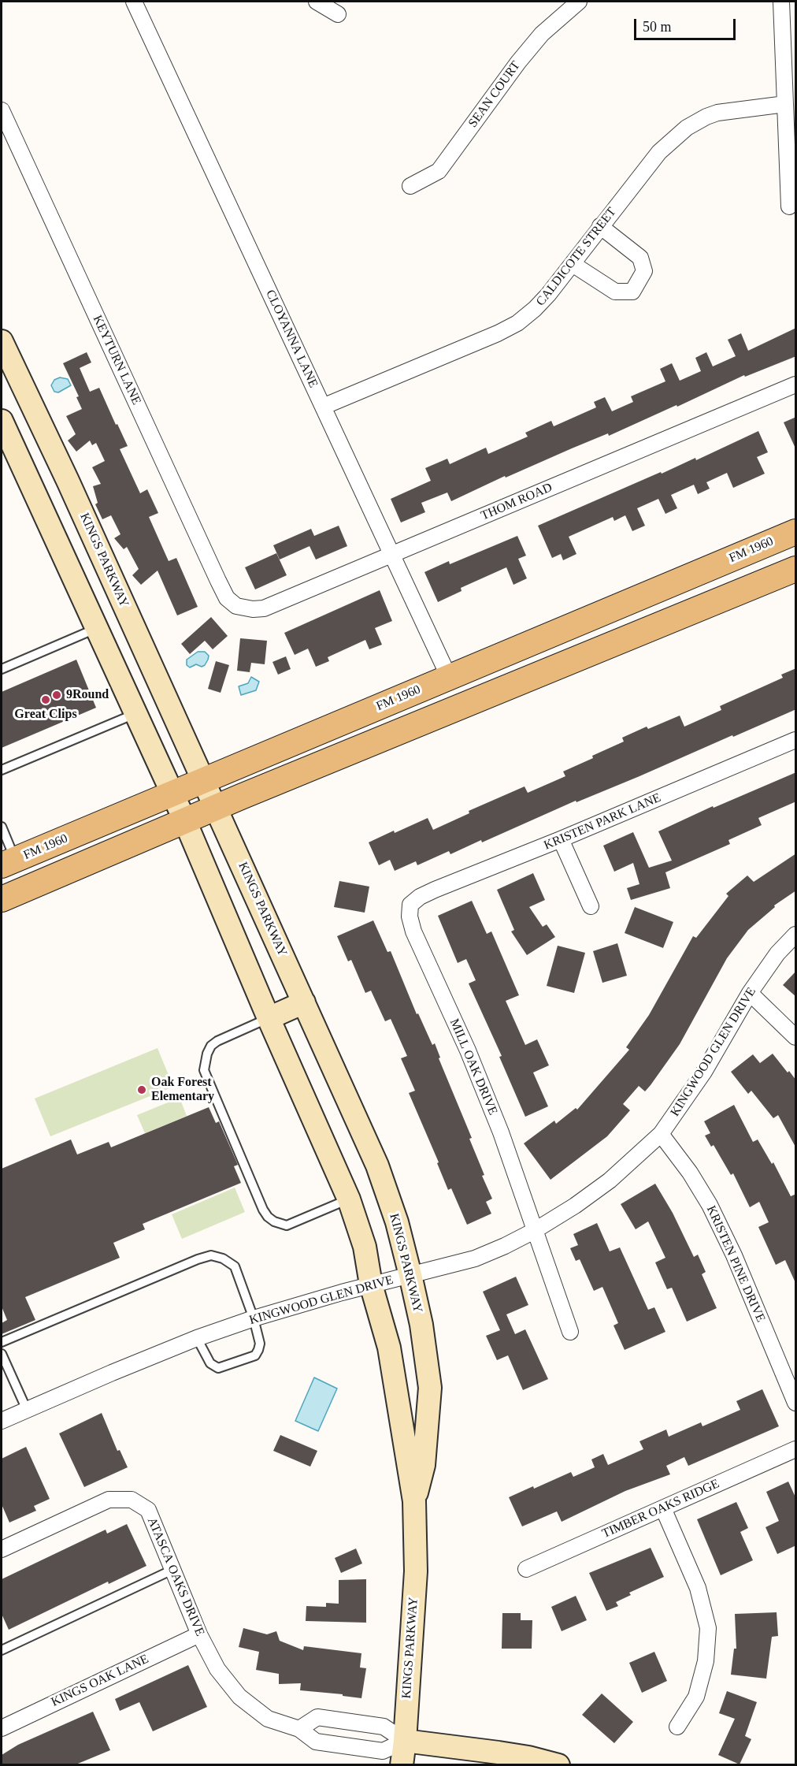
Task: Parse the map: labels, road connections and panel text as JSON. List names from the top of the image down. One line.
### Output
{"streets":{"main road":["FM 1960"],"street":["SEAN COURT","CALDICOTE STREET","CLOYANNA LANE","KEYTURN LANE","THOM ROAD","KINGS PARKWAY","KRISTEN PARK LANE","KINGWOOD GLEN DRIVE","MILL OAK DRIVE","KRISTEN PINE DRIVE","TIMBER OAKS RIDGE","ATASCA OAKS DRIVE","KINGS OAK LANE"]},"crossings":[["CALDICOTE STREET","CLOYANNA LANE"],["CLOYANNA LANE","THOM ROAD"],["CLOYANNA LANE","FM 1960"],["KEYTURN LANE","THOM ROAD"],["FM 1960","KINGS PARKWAY"],["KINGS PARKWAY","KINGWOOD GLEN DRIVE"],["KINGS PARKWAY","ATASCA OAKS DRIVE"],["KRISTEN PARK LANE","MILL OAK DRIVE"],["KINGWOOD GLEN DRIVE","MILL OAK DRIVE"],["KINGWOOD GLEN DRIVE","KRISTEN PINE DRIVE"],["ATASCA OAKS DRIVE","KINGS OAK LANE"]],"places":["9Round","Great Clips","Oak Forest Elementary"],"scale_bar":"50 m"}
